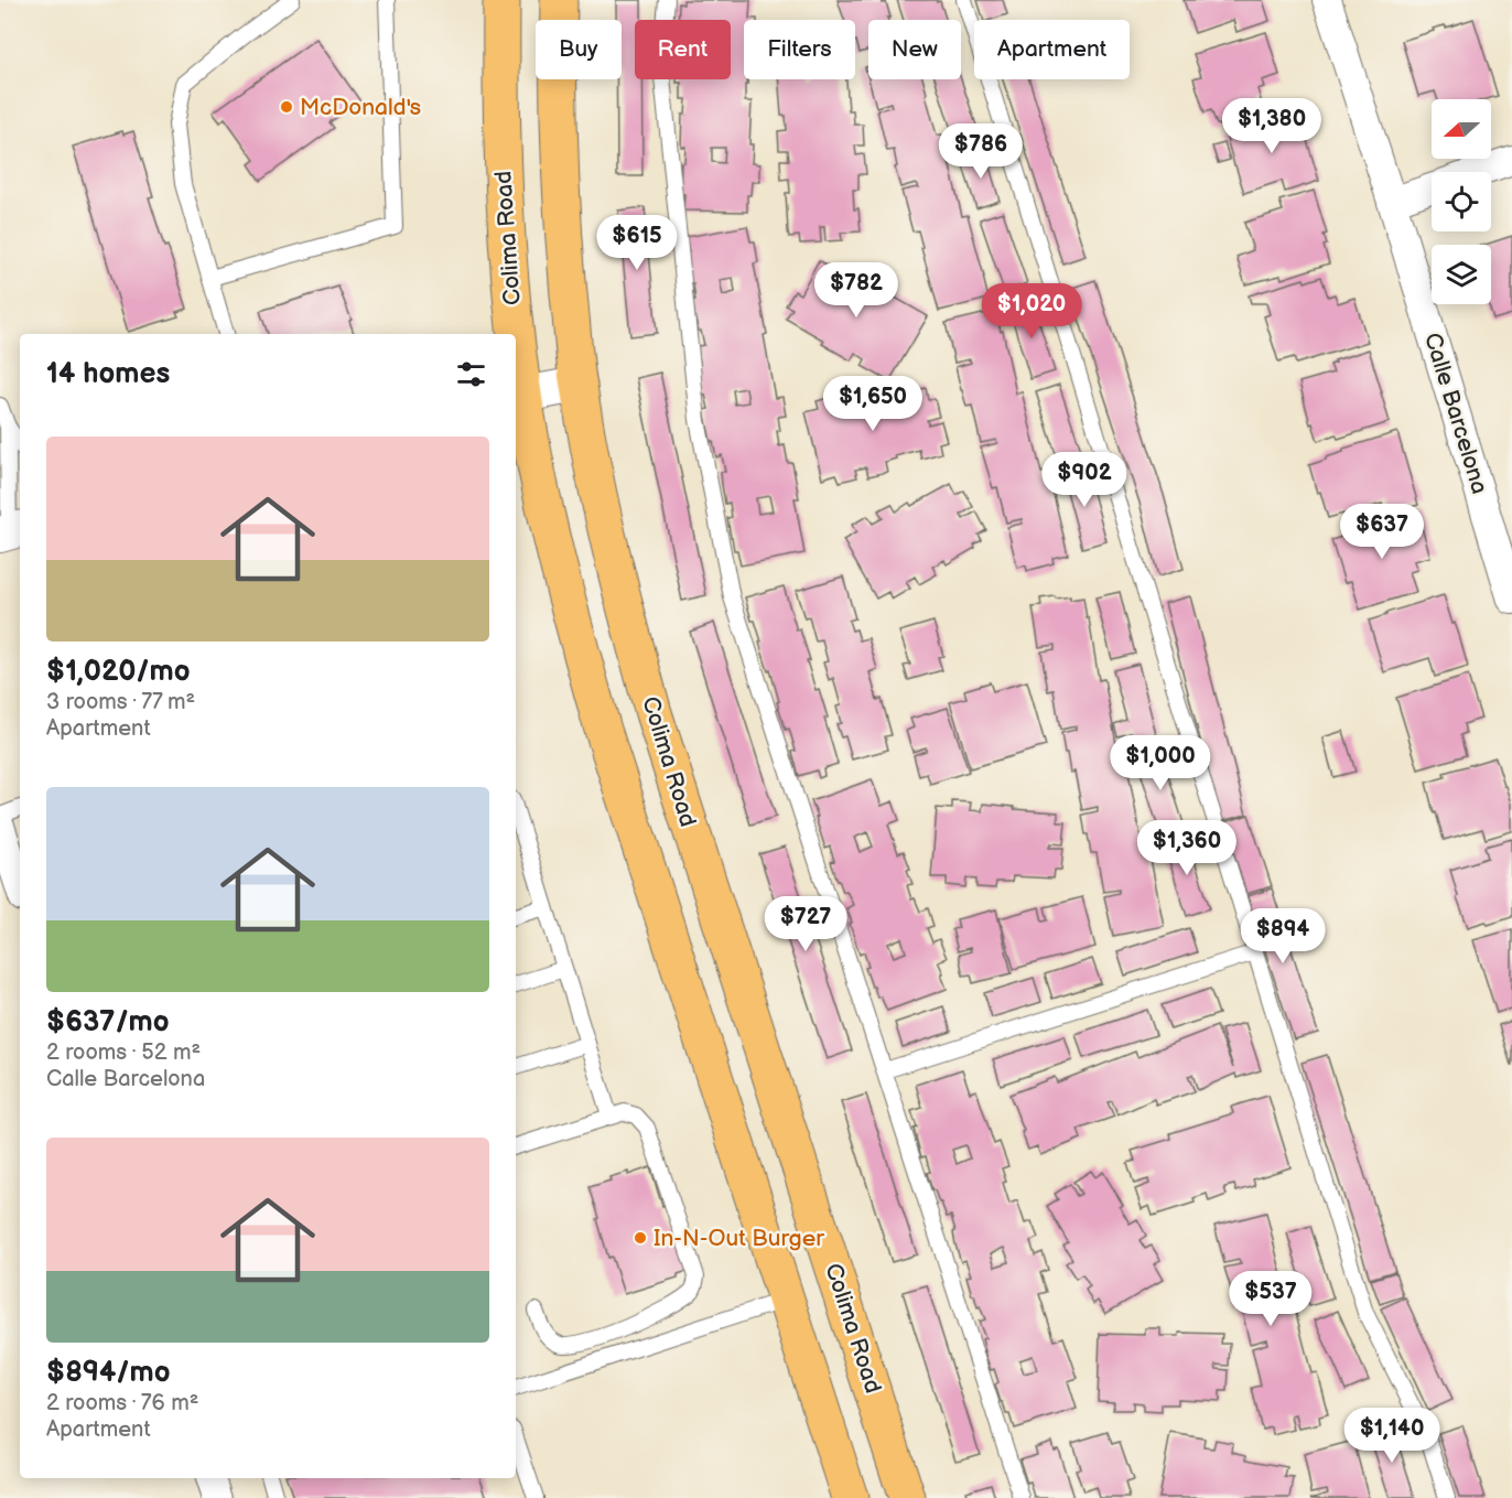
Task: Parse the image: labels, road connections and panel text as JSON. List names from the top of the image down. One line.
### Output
{"streets":{"main road":["Colima Road"],"street":["Calle Barcelona"]},"places":["McDonald's","In-N-Out Burger"],"north":"left","page":{"chip":["Buy","Rent","Filters","New","Apartment"],"price":["$1,380","$786","$615","$782","$1,020","$1,650","$902","$637","$1,000","$1,360","$727","$894","$537","$1,140"],"heading":"14 homes","list":[{"name":"$1,020/mo","note":"3 rooms · 77 m² · Apartment"},{"name":"$637/mo","note":"2 rooms · 52 m² · Calle Barcelona"},{"name":"$894/mo","note":"2 rooms · 76 m² · Apartment"}]}}
